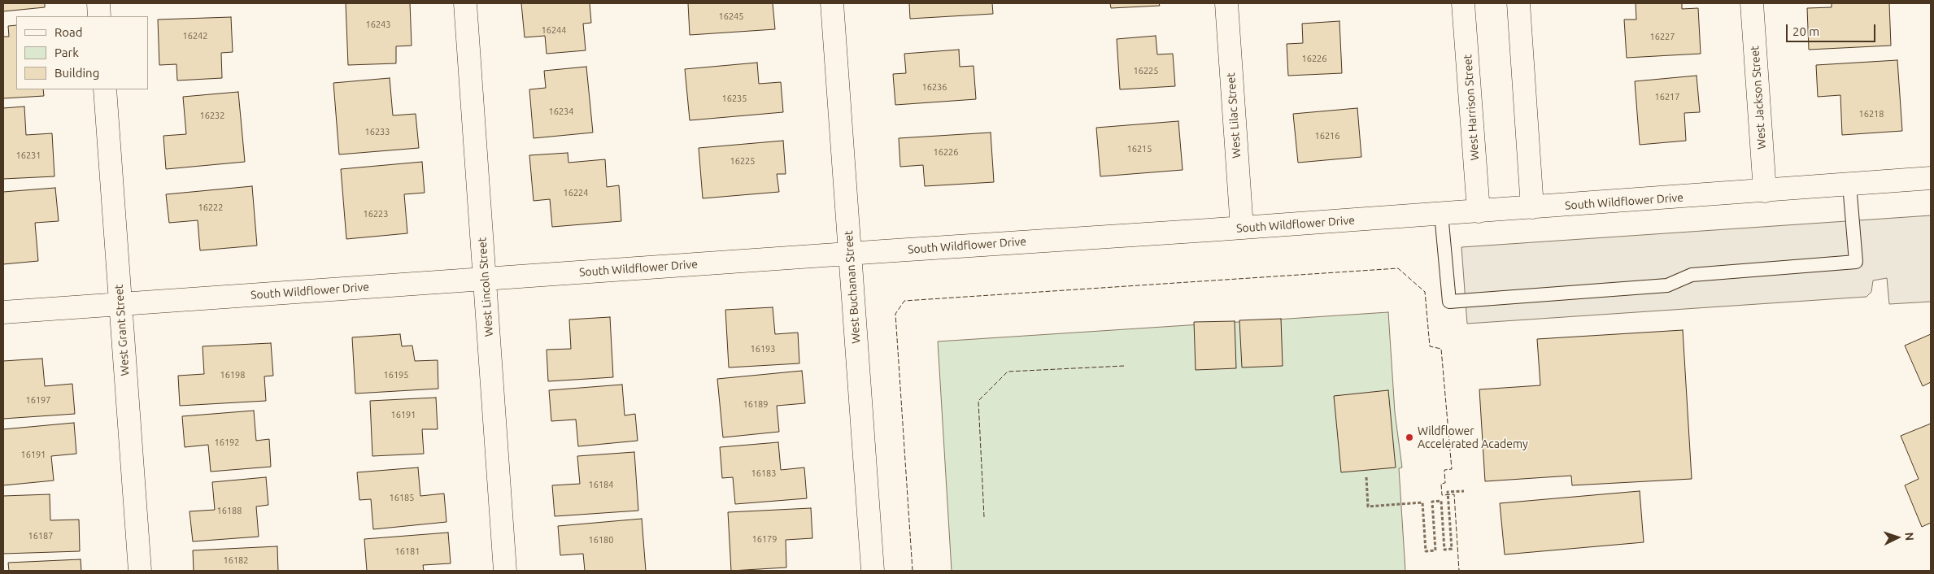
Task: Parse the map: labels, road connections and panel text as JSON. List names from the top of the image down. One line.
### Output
{"streets":{"street":["West Jackson Street","West Harrison Street","West Lilac Street","South Wildflower Drive","West Lincoln Street","West Buchanan Street","West Grant Street"]},"crossings":[["West Jackson Street","South Wildflower Drive"],["West Harrison Street","South Wildflower Drive"],["West Lilac Street","South Wildflower Drive"],["South Wildflower Drive","West Lincoln Street"],["South Wildflower Drive","West Buchanan Street"],["South Wildflower Drive","West Grant Street"]],"places":["Wildflower Accelerated Academy"],"house_numbers":["16245","16243","16244","16242","16227","16226","16225","16236","16217","16235","16234","16218","16232","16233","16216","16215","16226","16231","16225","16224","16222","16223","16193","16198","16195","16197","16189","16191","16192","16191","16183","16184","16185","16188","16187","16179","16180","16181","16182"],"legend":["Road","Park","Building"],"scale_bar":"20 m","north":"right"}
